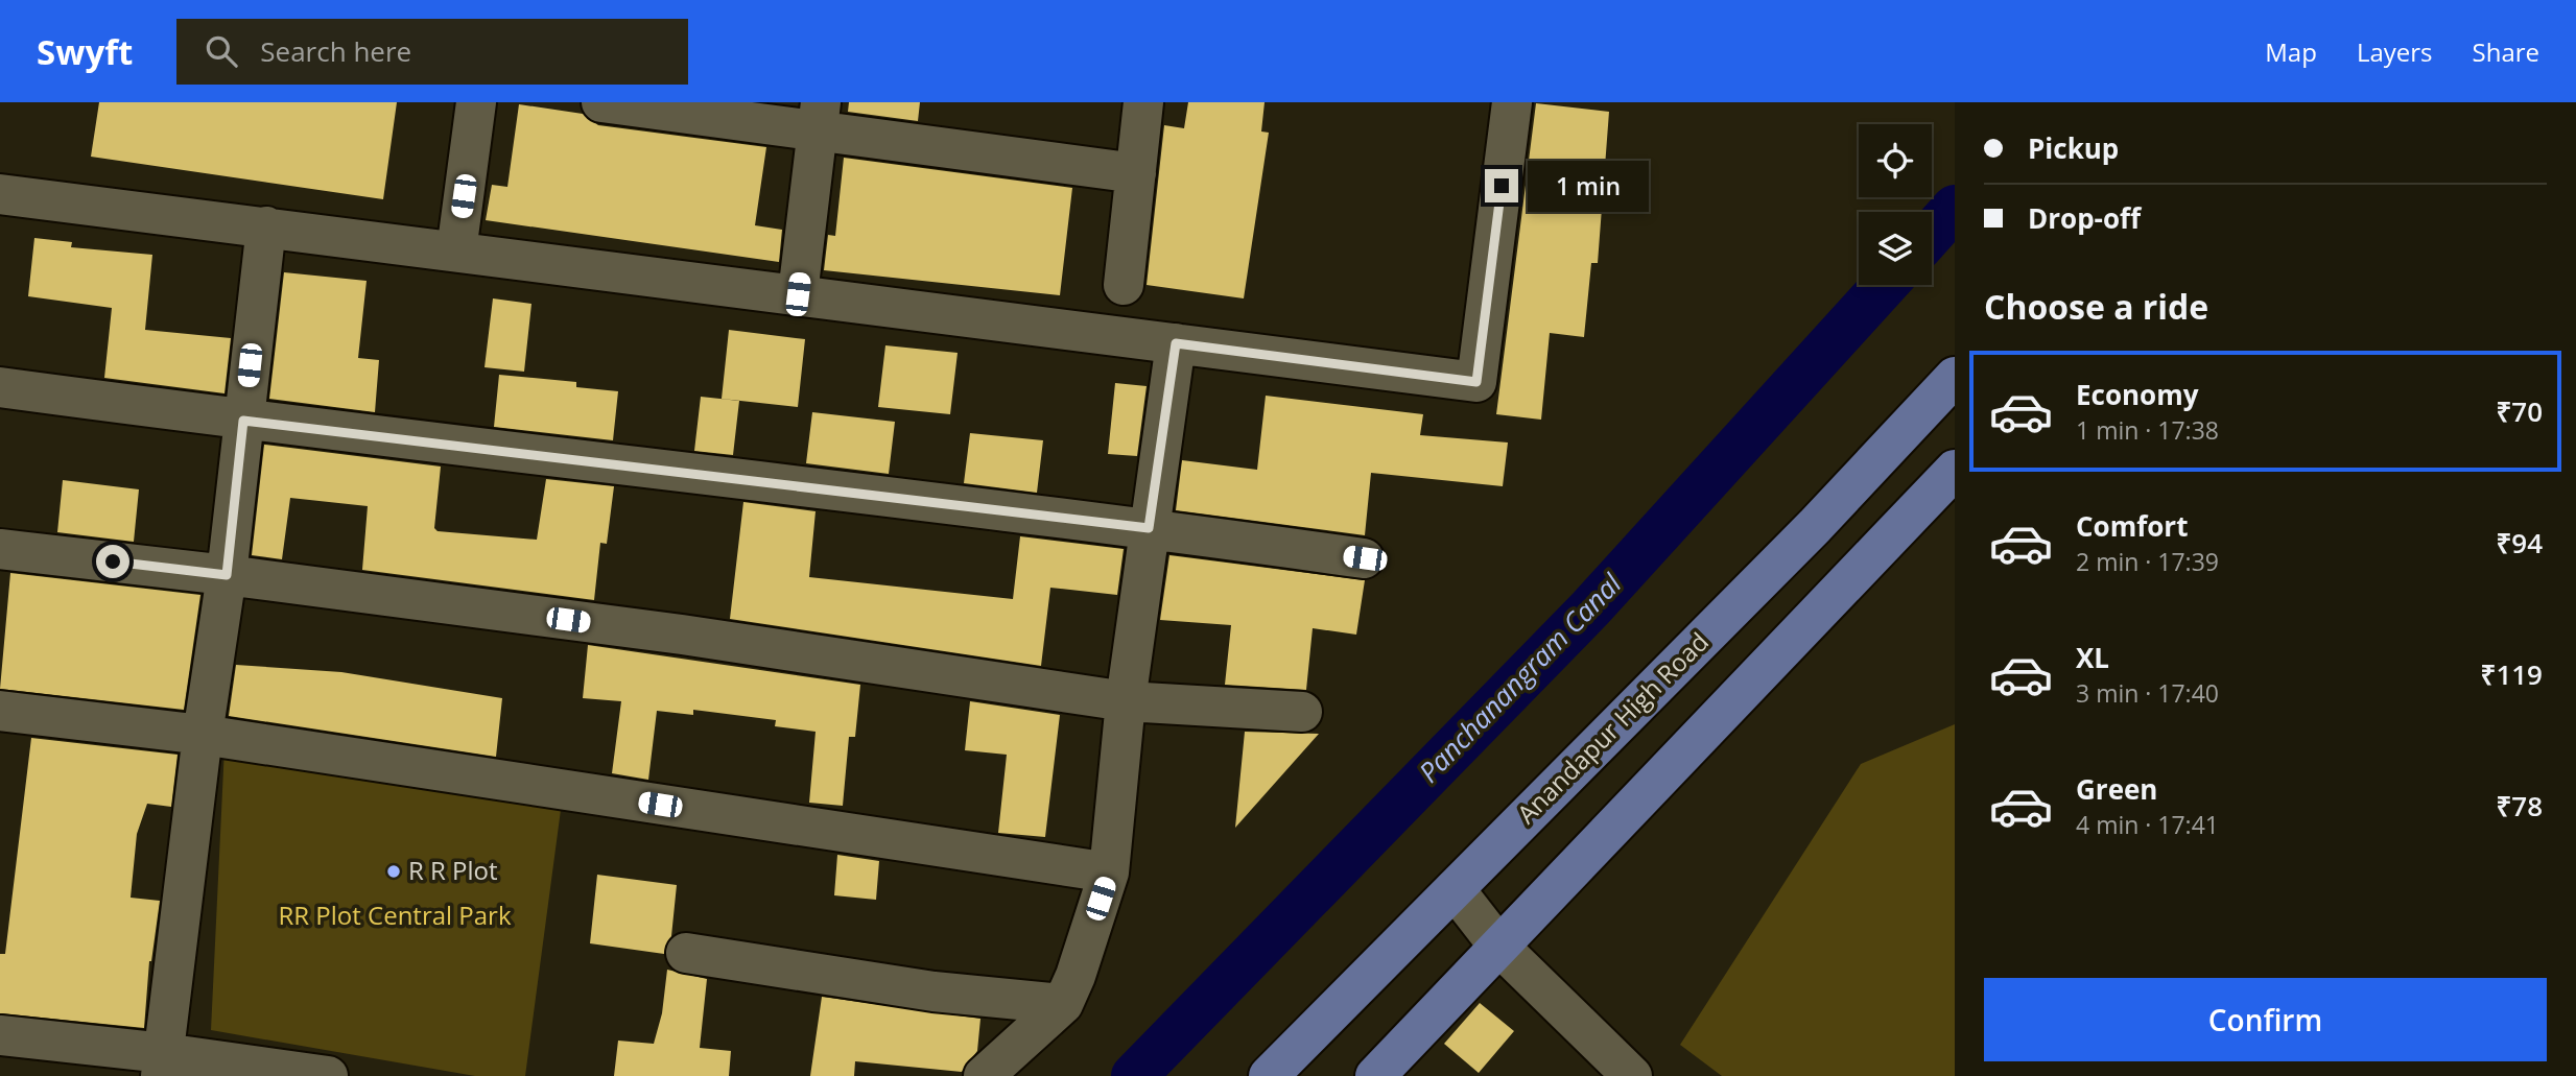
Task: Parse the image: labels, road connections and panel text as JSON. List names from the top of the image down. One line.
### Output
{"streets":{"main road":["Anandapur High Road"]},"water":["Panchanangram Canal"],"parks":["RR Plot Central Park"],"places":["R R Plot"],"page":{"header":"Swyft","search":"Search here","nav":["Map","Layers","Share"],"banner":["Pickup","Drop-off"],"bubble":"1 min","heading":"Choose a ride","list":[{"name":"Economy","note":"1 min · 17:38","value":"₹70"},{"name":"Comfort","note":"2 min · 17:39","value":"₹94"},{"name":"XL","note":"3 min · 17:40","value":"₹119"},{"name":"Green","note":"4 min · 17:41","value":"₹78"}],"buttons":"Confirm"}}
